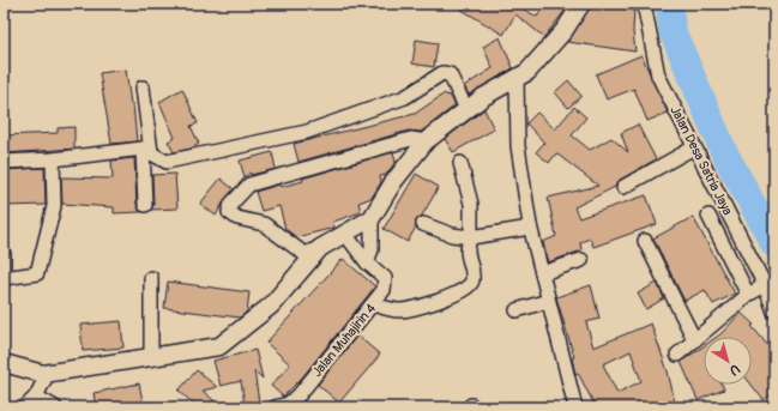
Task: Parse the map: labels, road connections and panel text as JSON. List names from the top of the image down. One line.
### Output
{"streets":{"street":["Jalan Desa Satria Jaya","Jalan Muhajirin 4"]},"north":"bottom right"}
